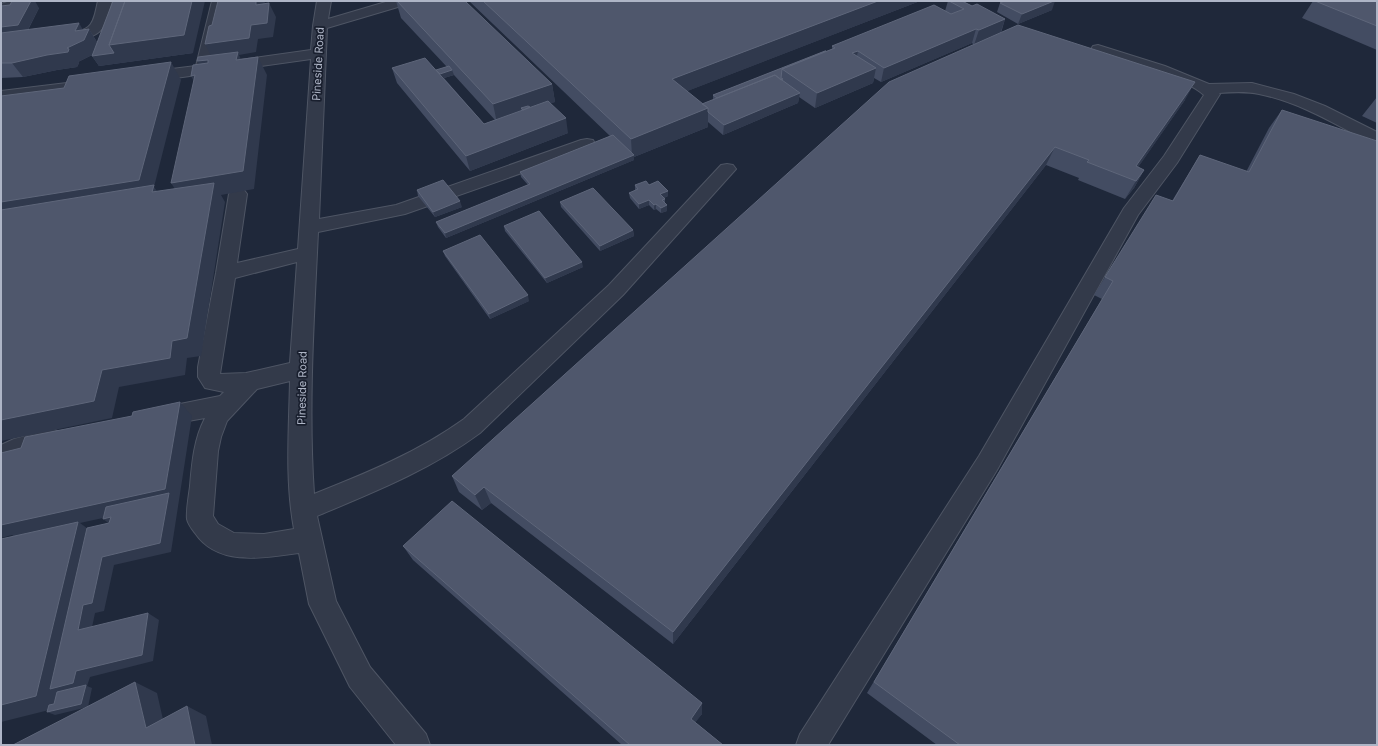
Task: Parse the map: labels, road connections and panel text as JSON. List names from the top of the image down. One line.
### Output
{"streets":{"street":["Pineside Road"]}}
